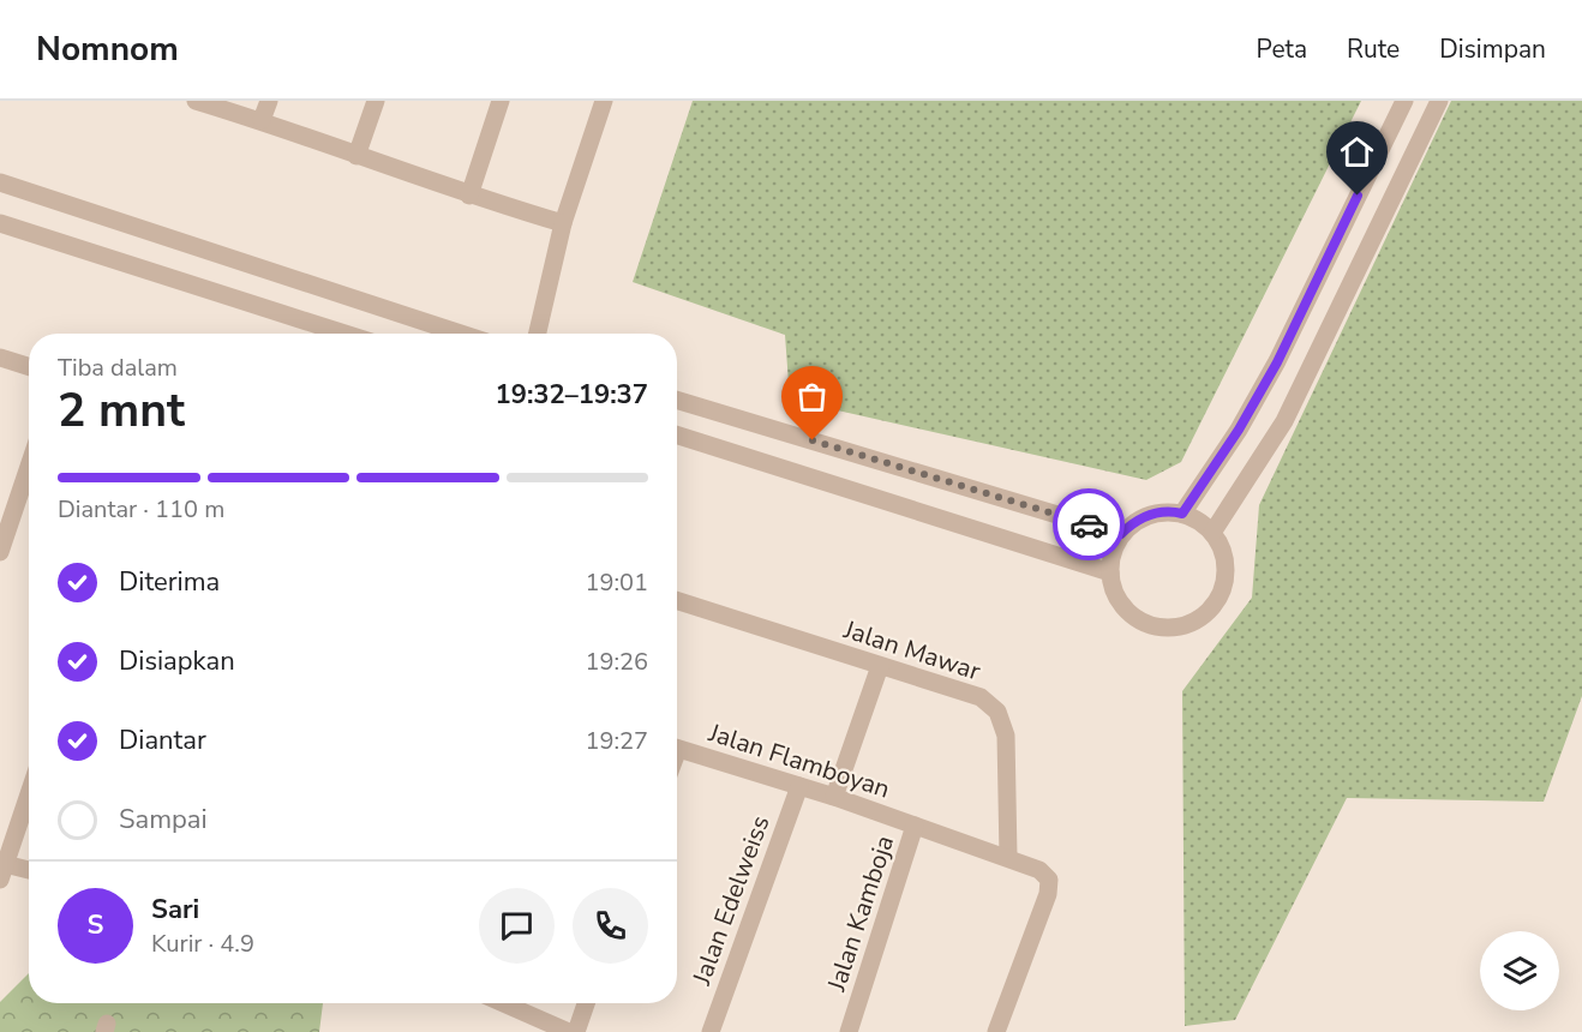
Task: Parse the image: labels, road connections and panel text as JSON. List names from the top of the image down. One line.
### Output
{"streets":{"street":["Jalan Mawar","Jalan Flamboyan","Jalan Edelweiss","Jalan Kamboja"]},"crossings":[["Jalan Mawar","Jalan Kamboja"],["Jalan Flamboyan","Jalan Edelweiss"],["Jalan Flamboyan","Jalan Kamboja"]],"page":{"header":"Nomnom","nav":["Peta","Rute","Disimpan"],"heading":["2 mnt","Tiba dalam","19:32–19:37"],"panel":["Sari","Kurir · 4.9"],"bar":"Diantar · 110 m","list":[["Diterima","19:01"],["Disiapkan","19:26"],["Diantar","19:27"],"Sampai"],"round":"S"}}
